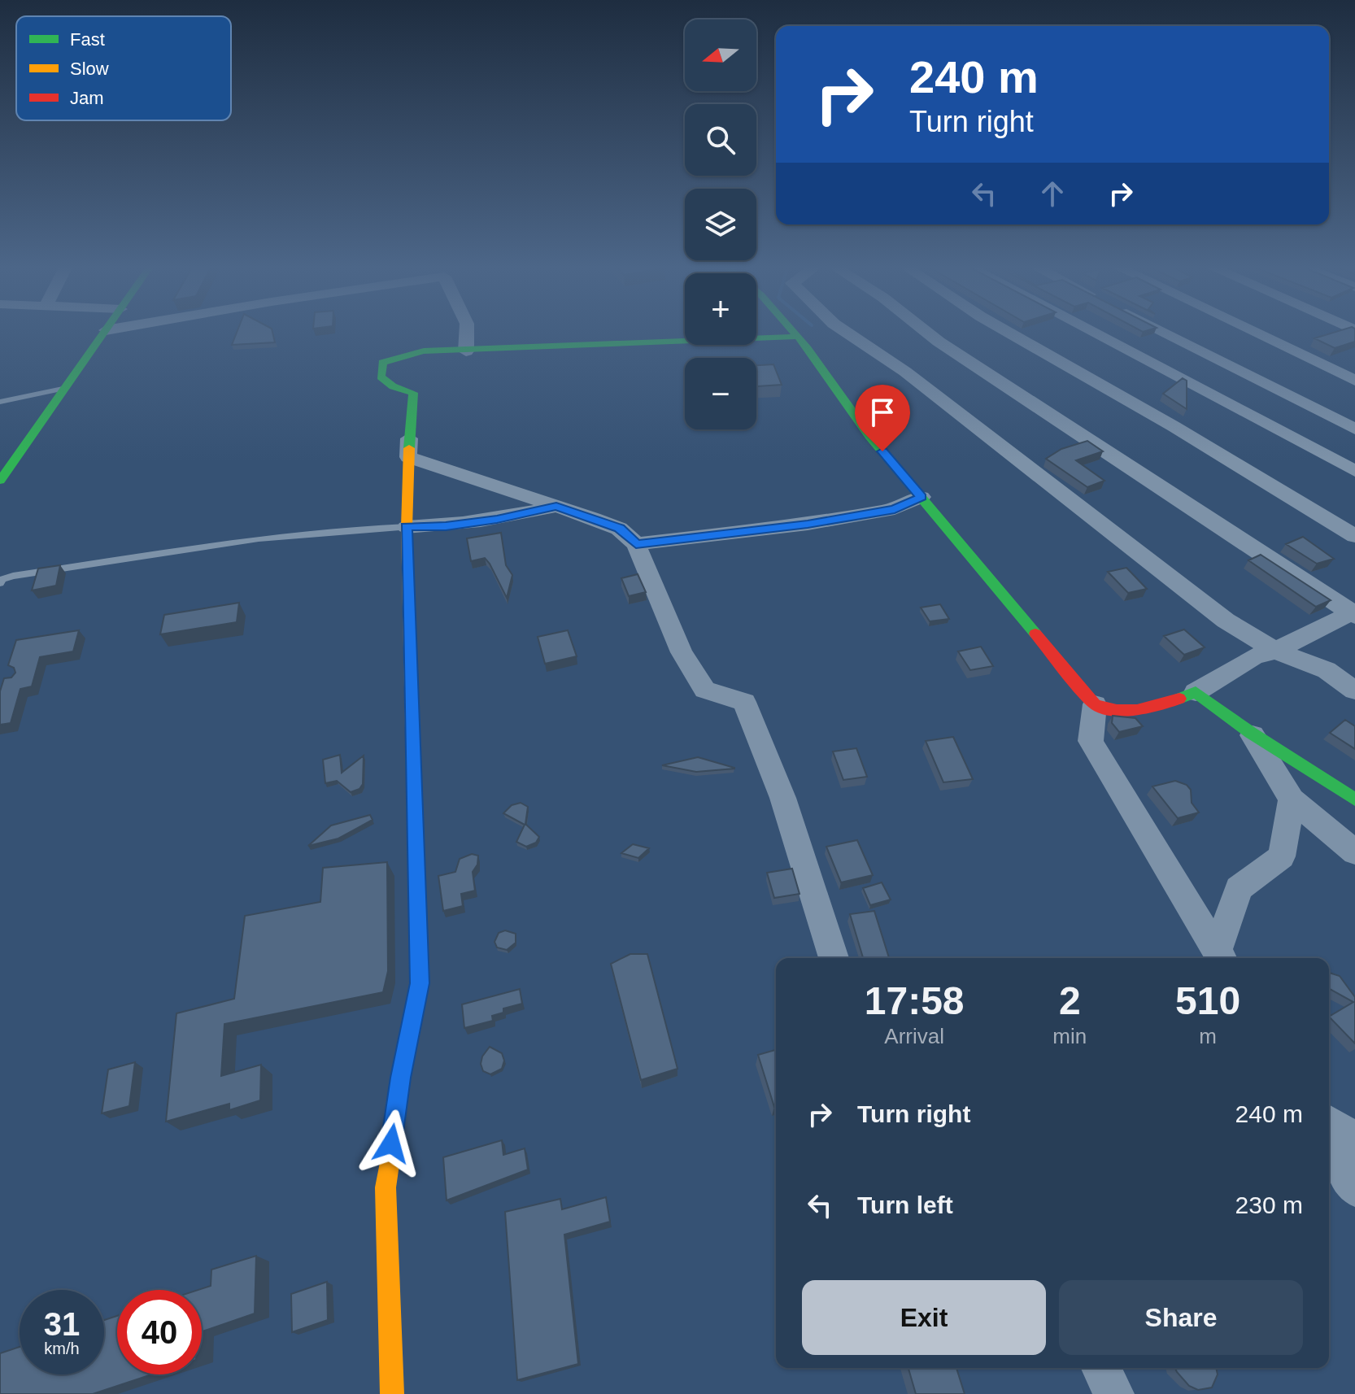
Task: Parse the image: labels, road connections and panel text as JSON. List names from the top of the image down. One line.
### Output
{"legend":["Fast","Slow","Jam"],"north":"left","page":{"map_buttons":["+","−"],"turn":["240 m","Turn right"],"eta":["17:58","Arrival","2","min","510","m"],"list":[{"name":"Turn right","value":"240 m"},{"name":"Turn left","value":"230 m"}],"buttons":["Exit","Share"],"speed":"31 km/h","limit":"40"}}
